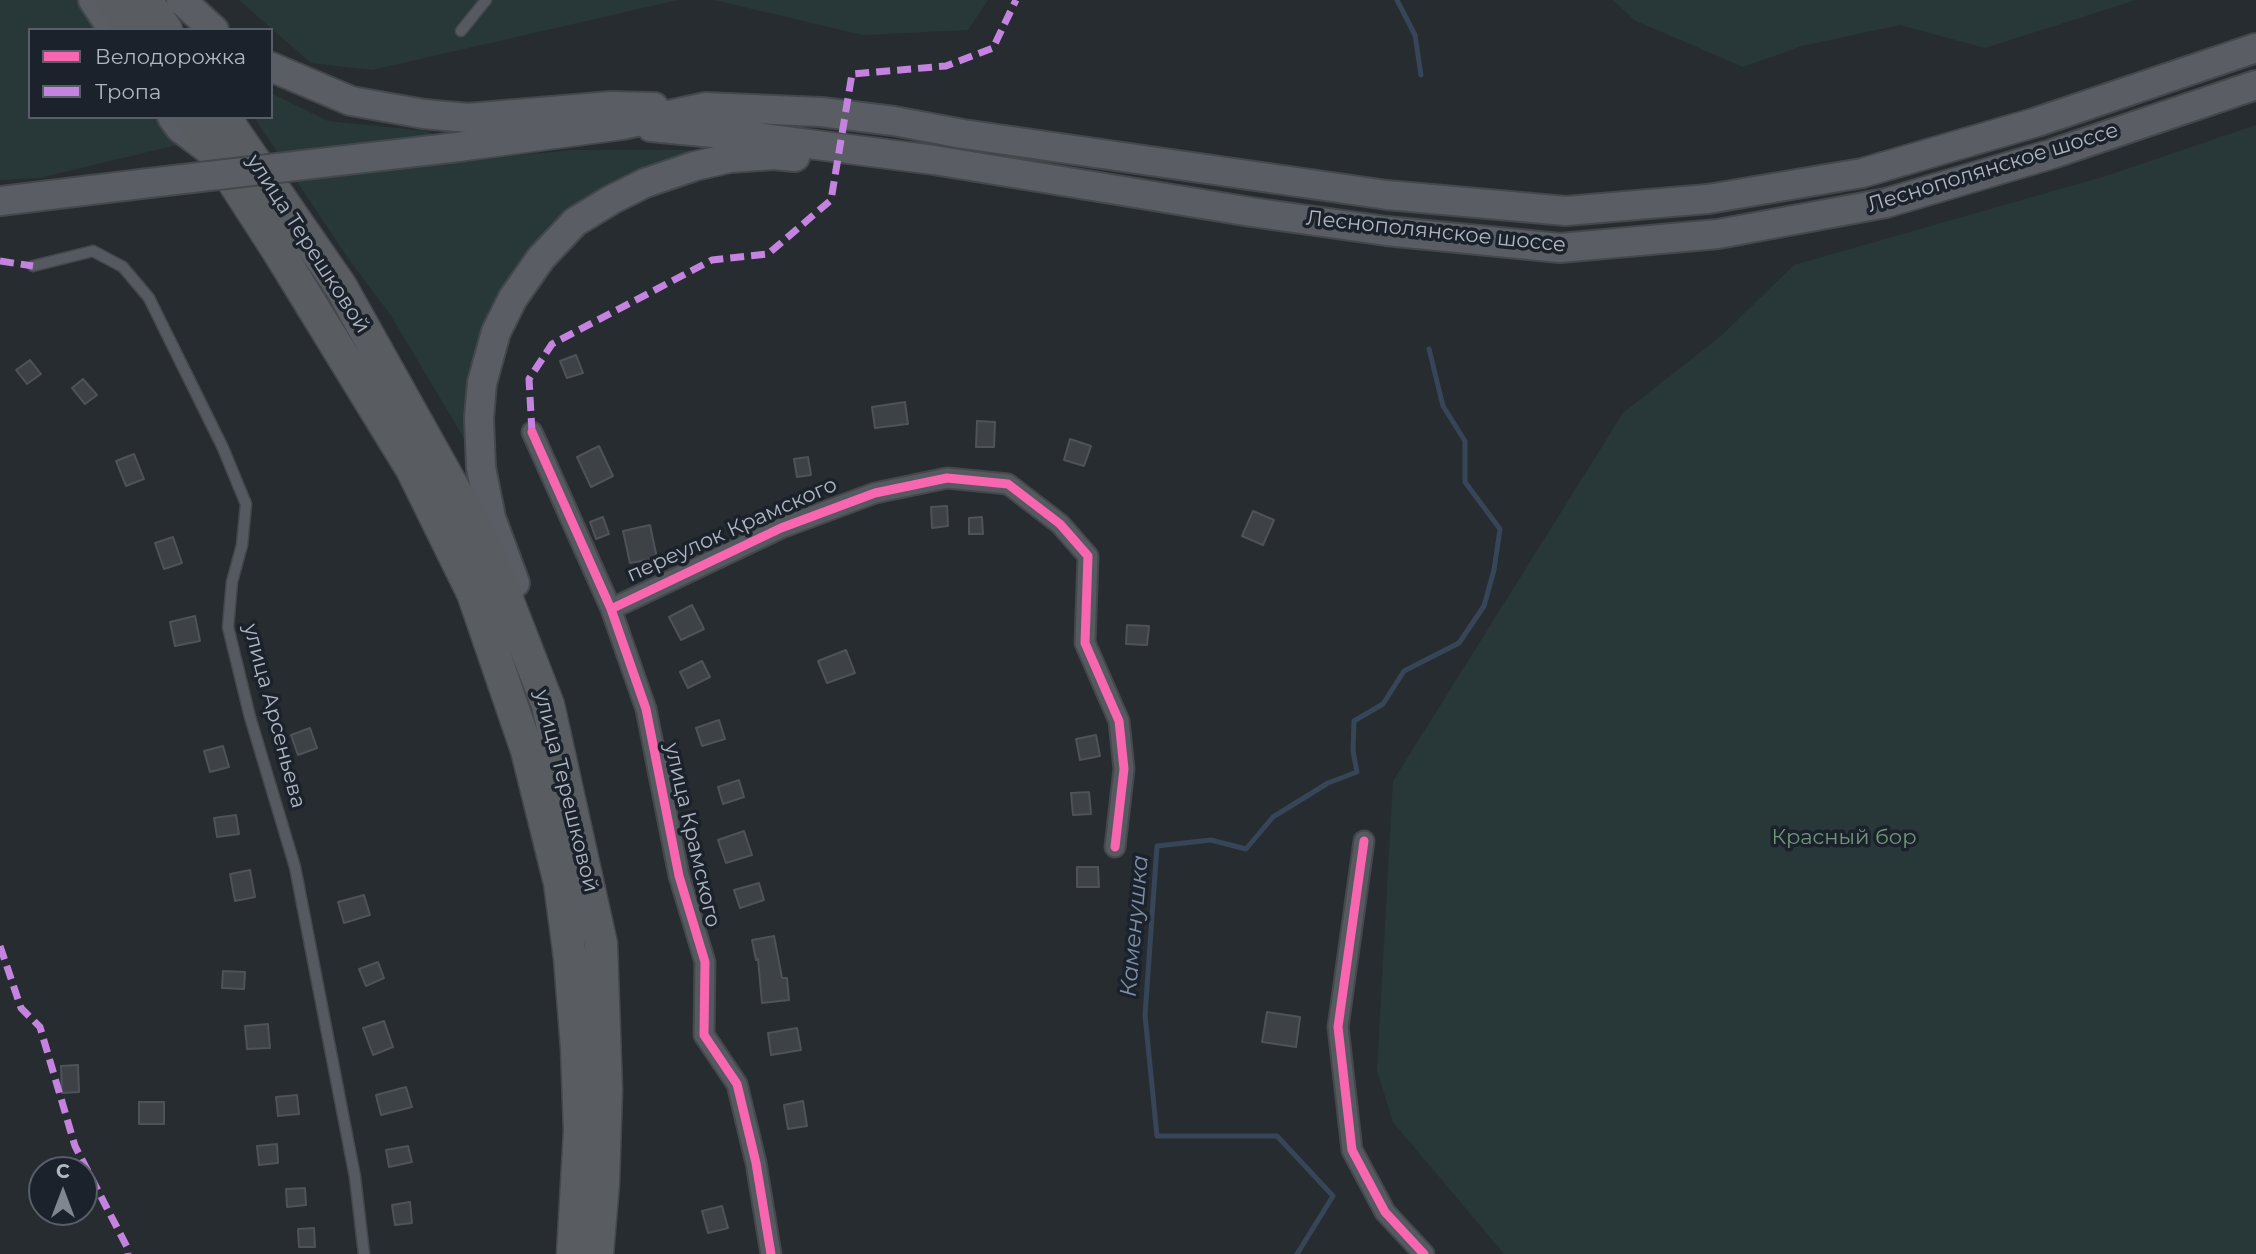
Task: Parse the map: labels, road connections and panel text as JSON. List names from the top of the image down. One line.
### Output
{"streets":{"main road":["Леснополянское шоссе","улица Терешковой"],"street":["переулок Крамского","улица Крамского"],"lane":["улица Арсеньева"]},"crossings":[["переулок Крамского","улица Крамского"]],"water":["Каменушка"],"parks":["Красный бор"],"legend":["Велодорожка","Тропа"],"north":"top"}
